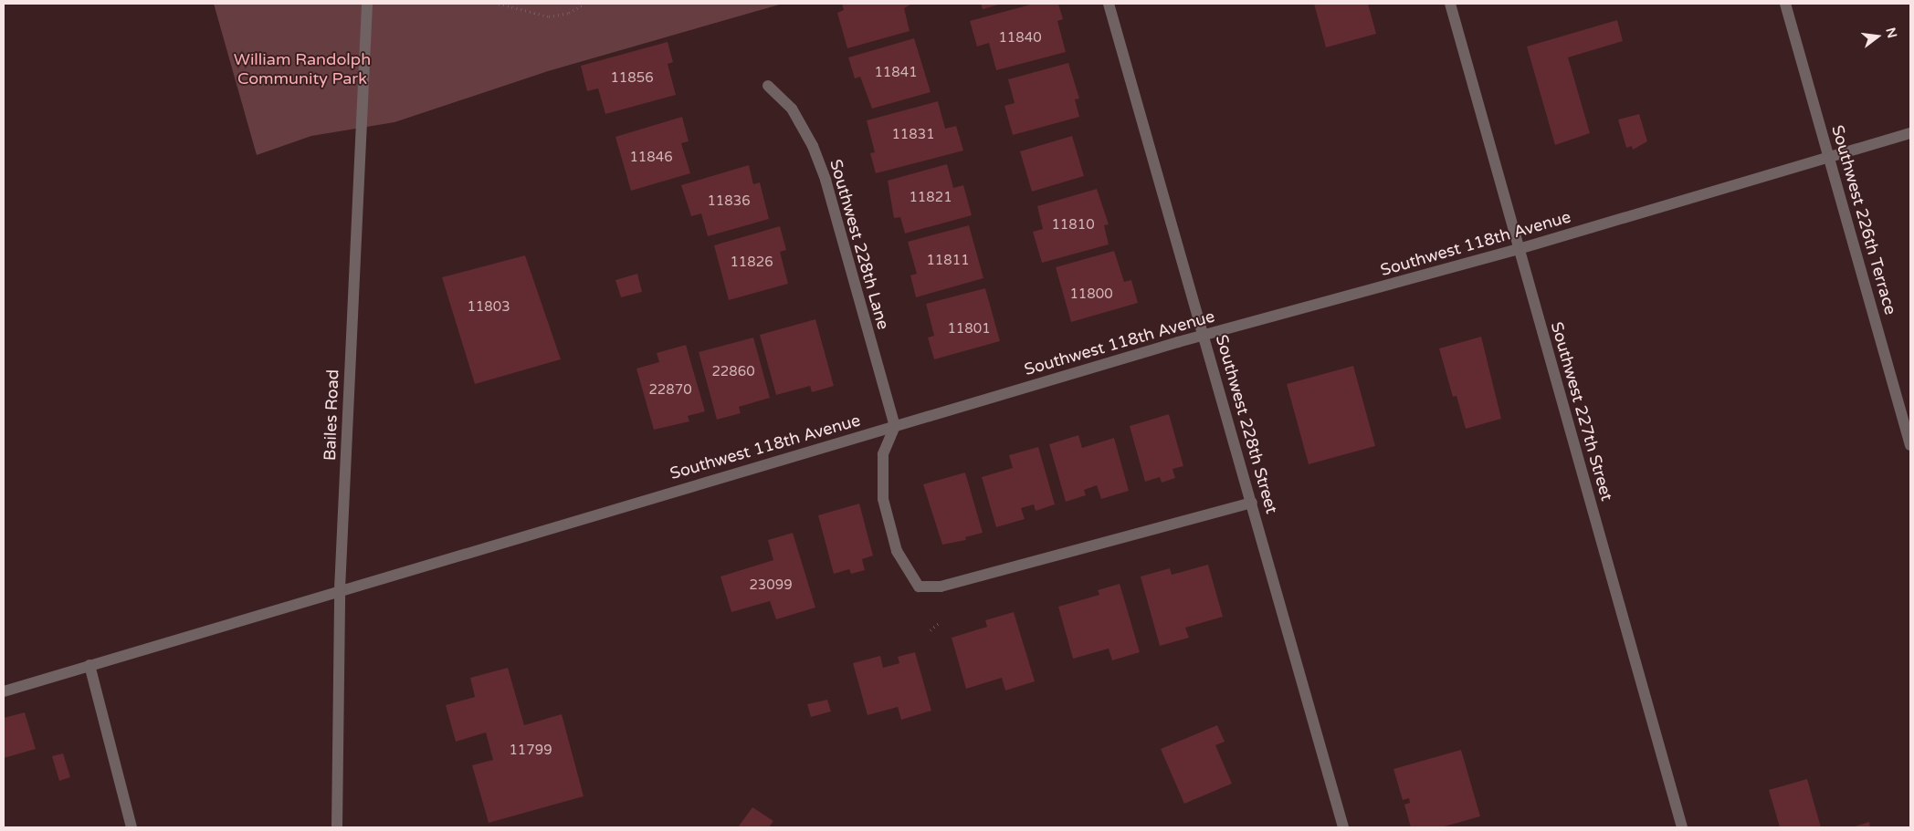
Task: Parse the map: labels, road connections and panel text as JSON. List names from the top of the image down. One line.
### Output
{"streets":{"street":["Southwest 226th Terrace","Southwest 118th Avenue","Southwest 228th Lane","Southwest 227th Street","Bailes Road","Southwest 228th Street"]},"crossings":[["Southwest 226th Terrace","Southwest 118th Avenue"],["Southwest 118th Avenue","Southwest 228th Lane"],["Southwest 118th Avenue","Southwest 227th Street"],["Southwest 118th Avenue","Bailes Road"],["Southwest 118th Avenue","Southwest 228th Street"]],"parks":["William Randolph Community Park"],"house_numbers":["11840","11841","11856","11831","11846","11821","11836","11810","11811","11826","11800","11803","11801","22860","22870","23099","11799"],"north":"right"}
